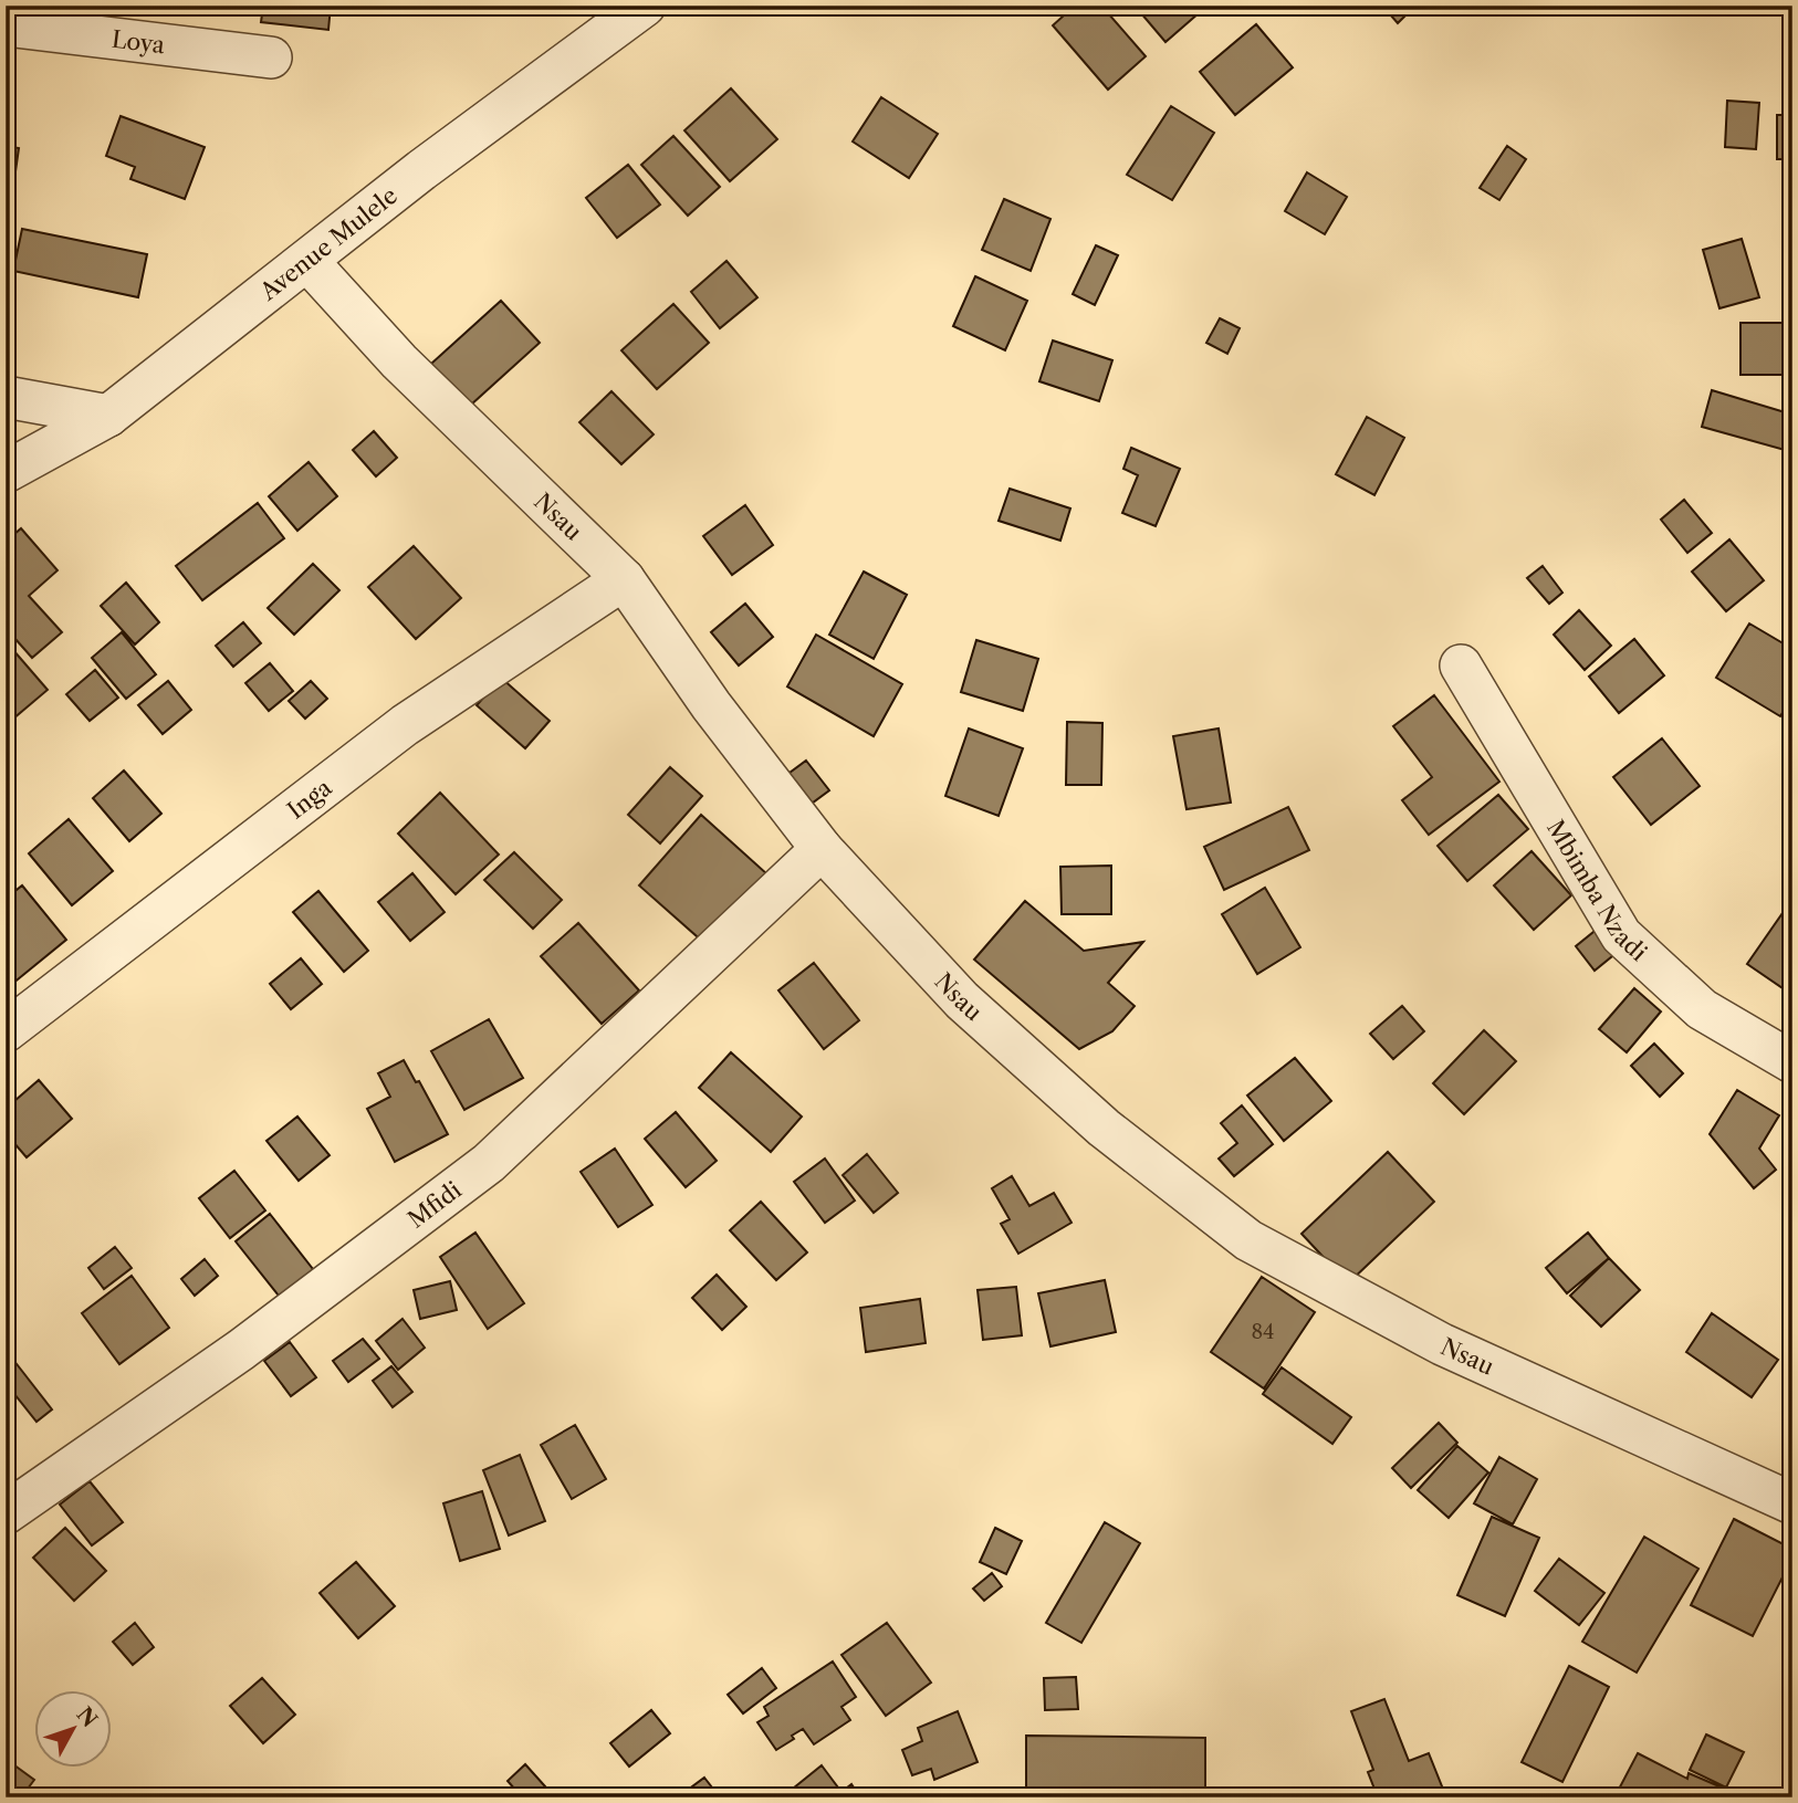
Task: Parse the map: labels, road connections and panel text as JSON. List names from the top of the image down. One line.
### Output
{"streets":{"street":["Loya","Avenue Mulele","Nsau","Inga","Mbimba Nzadi","Mfidi"]},"crossings":[["Avenue Mulele","Nsau"],["Nsau","Inga"],["Nsau","Mfidi"]],"house_numbers":["84"],"north":"top right"}
